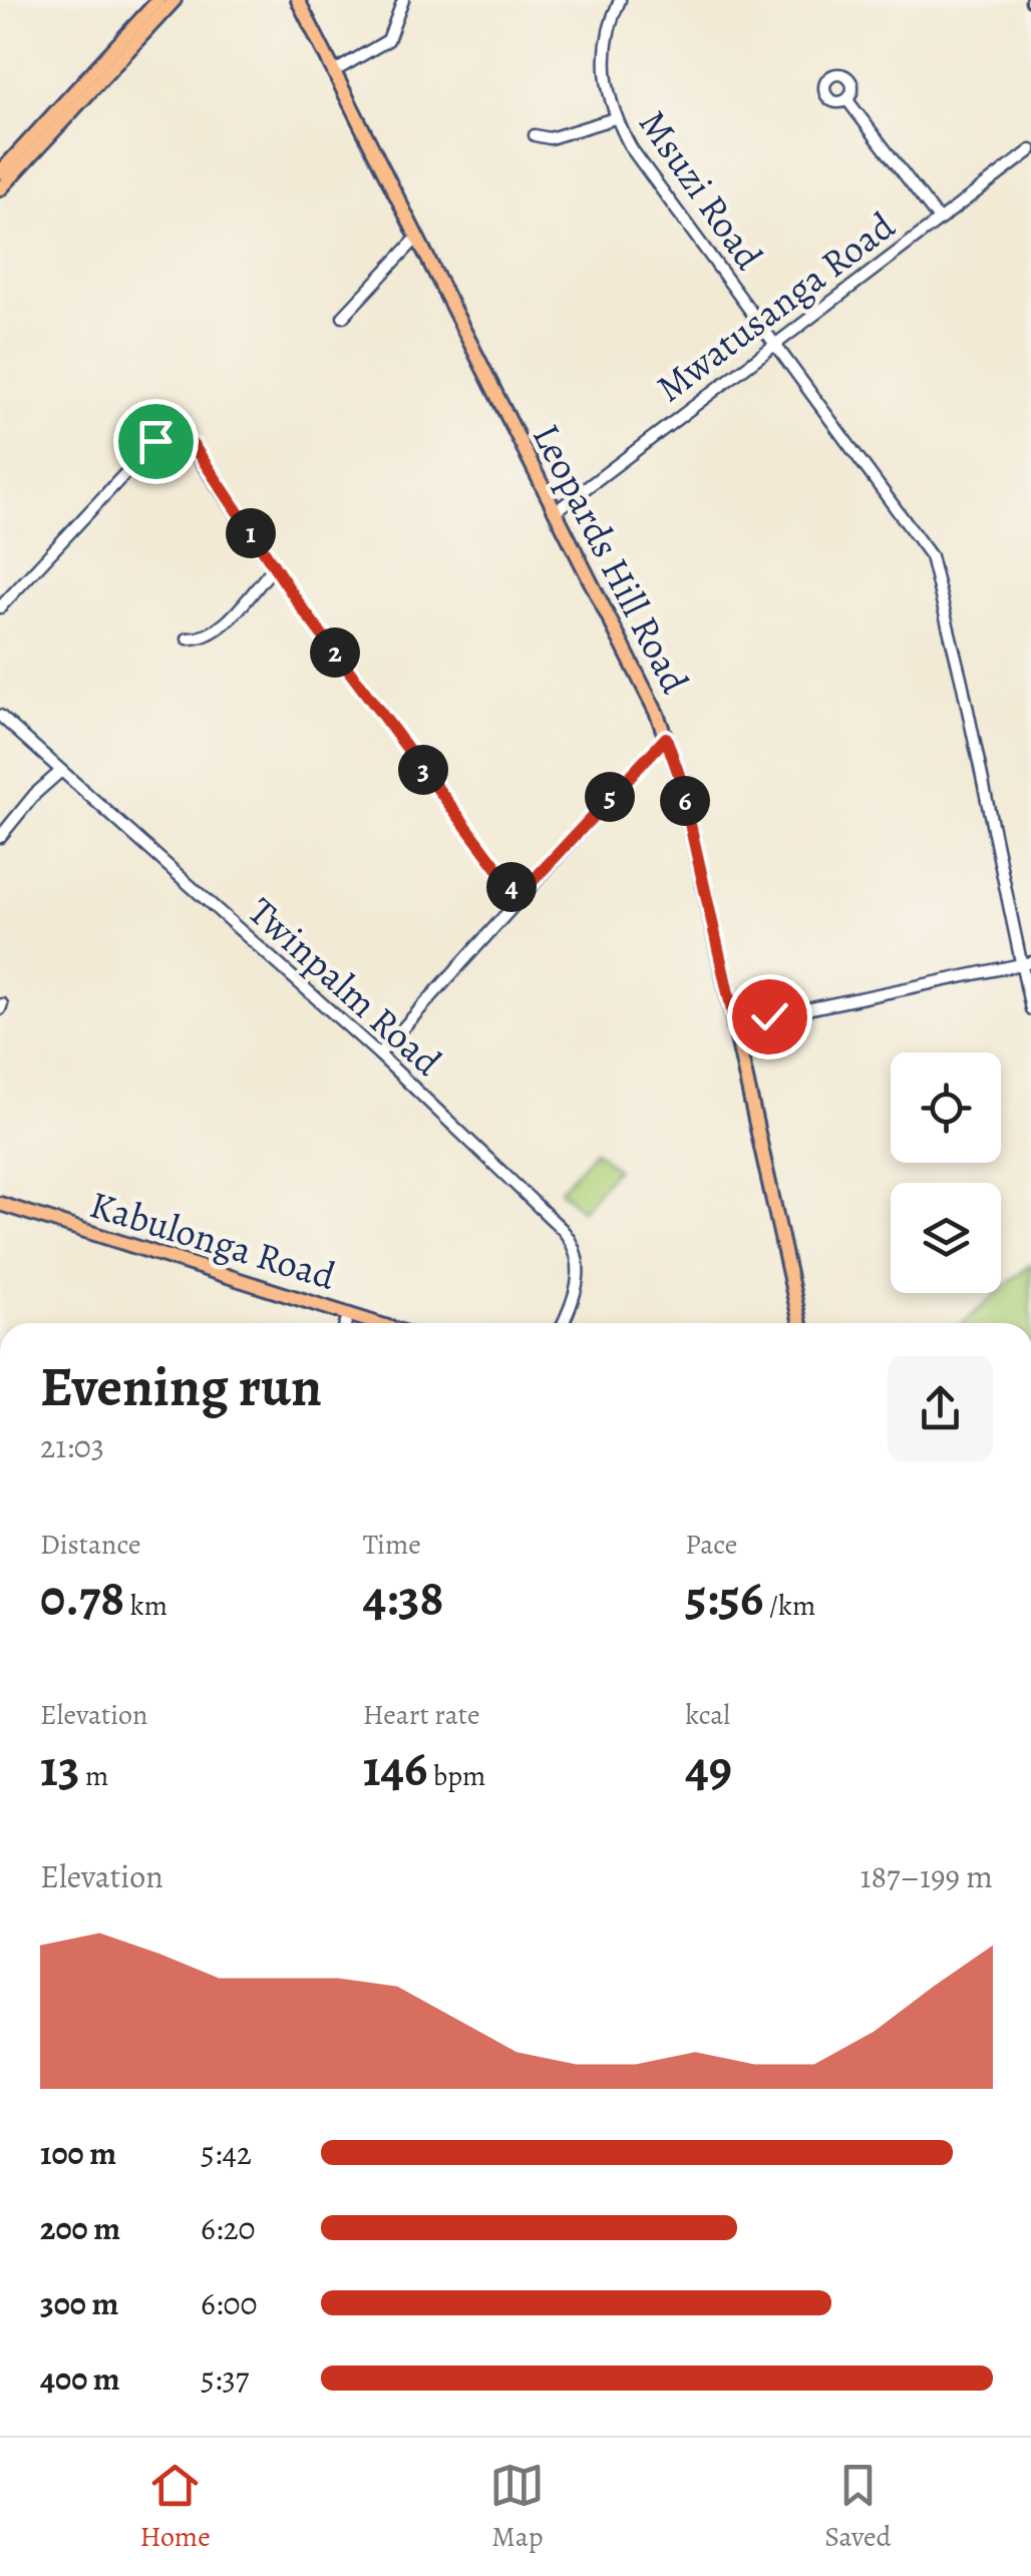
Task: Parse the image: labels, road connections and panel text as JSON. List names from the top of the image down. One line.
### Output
{"streets":{"main road":["Leopards Hill Road","Kabulonga Road"],"street":["Msuzi Road","Mwatusanga Road","Twinpalm Road"]},"crossings":[["Msuzi Road","Mwatusanga Road"],["Mwatusanga Road","Leopards Hill Road"]],"page":{"pins":["1","2","3","5","6","4"],"heading":["Evening run","21:03"],"stats":[["Distance","0.78 km"],["Time","4:38"],["Pace","5:56 /km"],["Elevation","13 m"],["Heart rate","146 bpm"],["kcal","49"]],"chart":["Elevation","187–199 m"],"list":[{"name":"100 m","note":"5:42"},{"name":"200 m","note":"6:20"},{"name":"300 m","note":"6:00"},{"name":"400 m","note":"5:37"}],"tabs":["Home","Map","Saved"]}}
